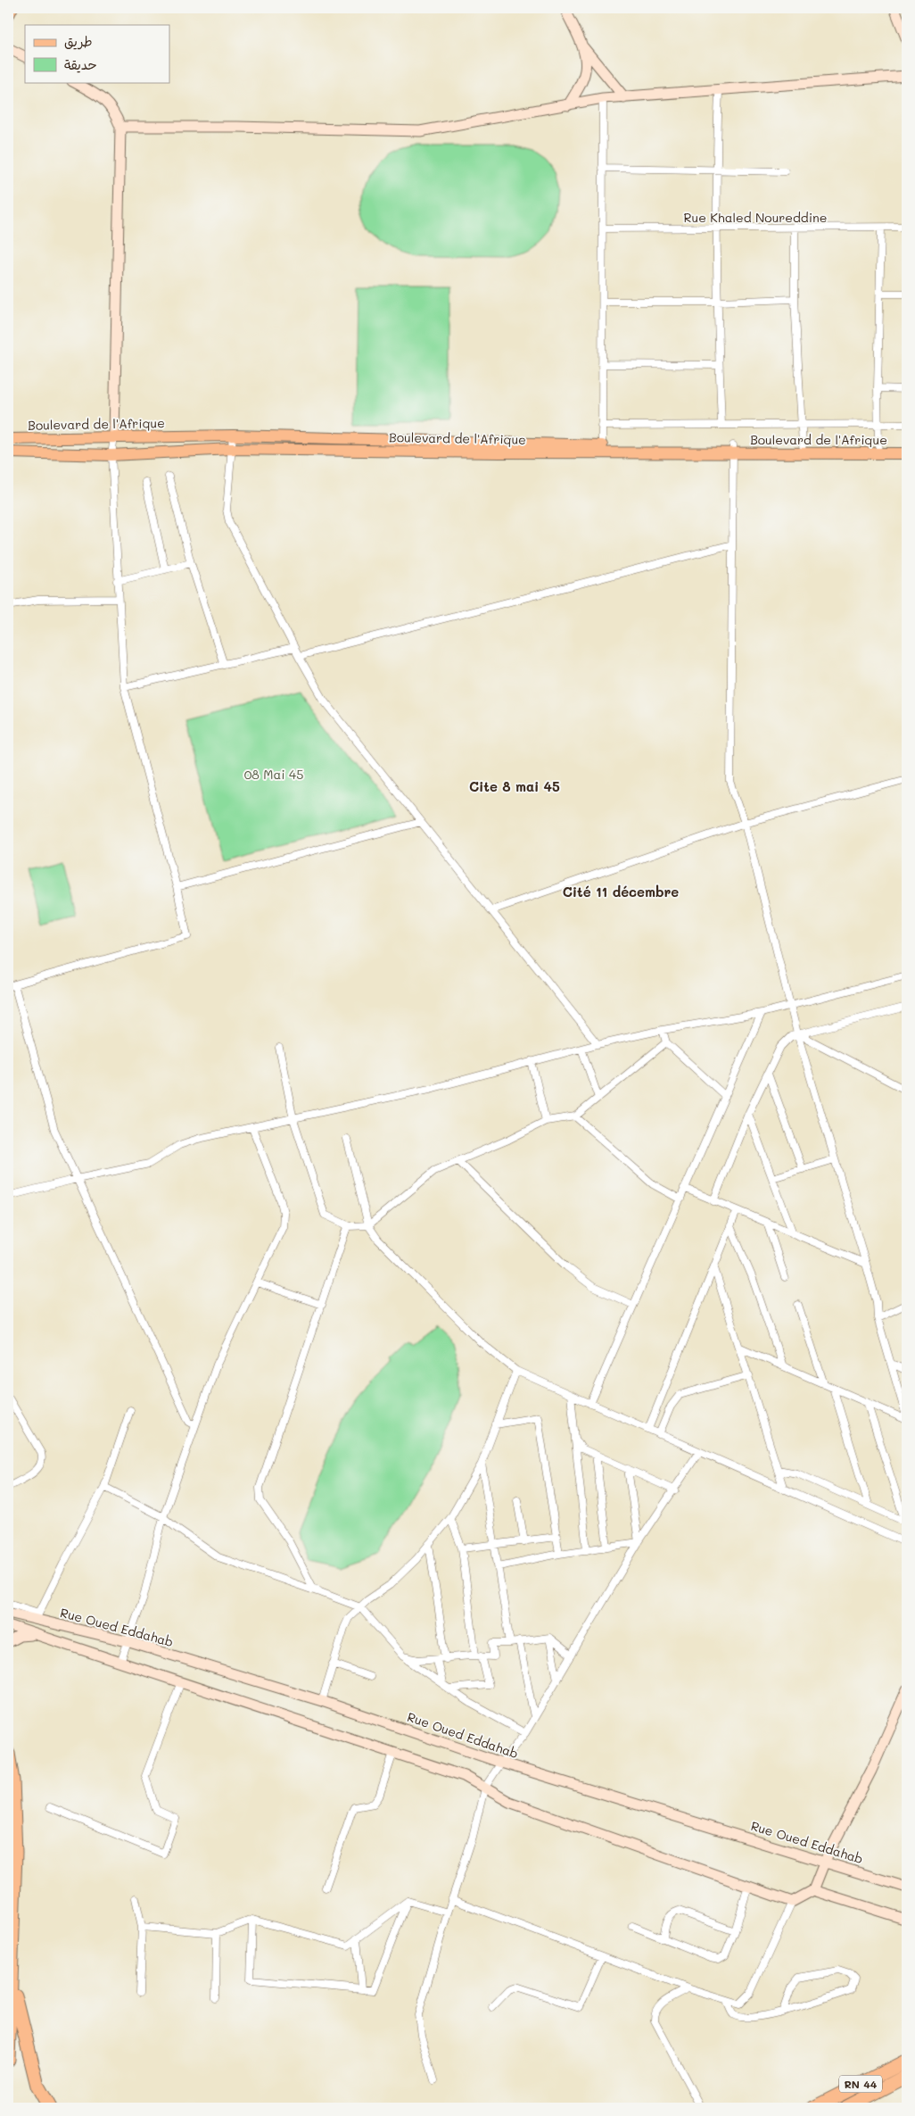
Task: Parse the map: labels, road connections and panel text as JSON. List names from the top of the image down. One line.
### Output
{"streets":{"highway":["RN 44"],"main road":["Boulevard de l'Afrique","Rue Oued Eddahab"],"street":["Rue Khaled Noureddine"]},"districts":["Cite 8 mai 45","Cité 11 décembre"],"parks":["08 Mai 45"],"legend":["طريق","حديقة"]}
